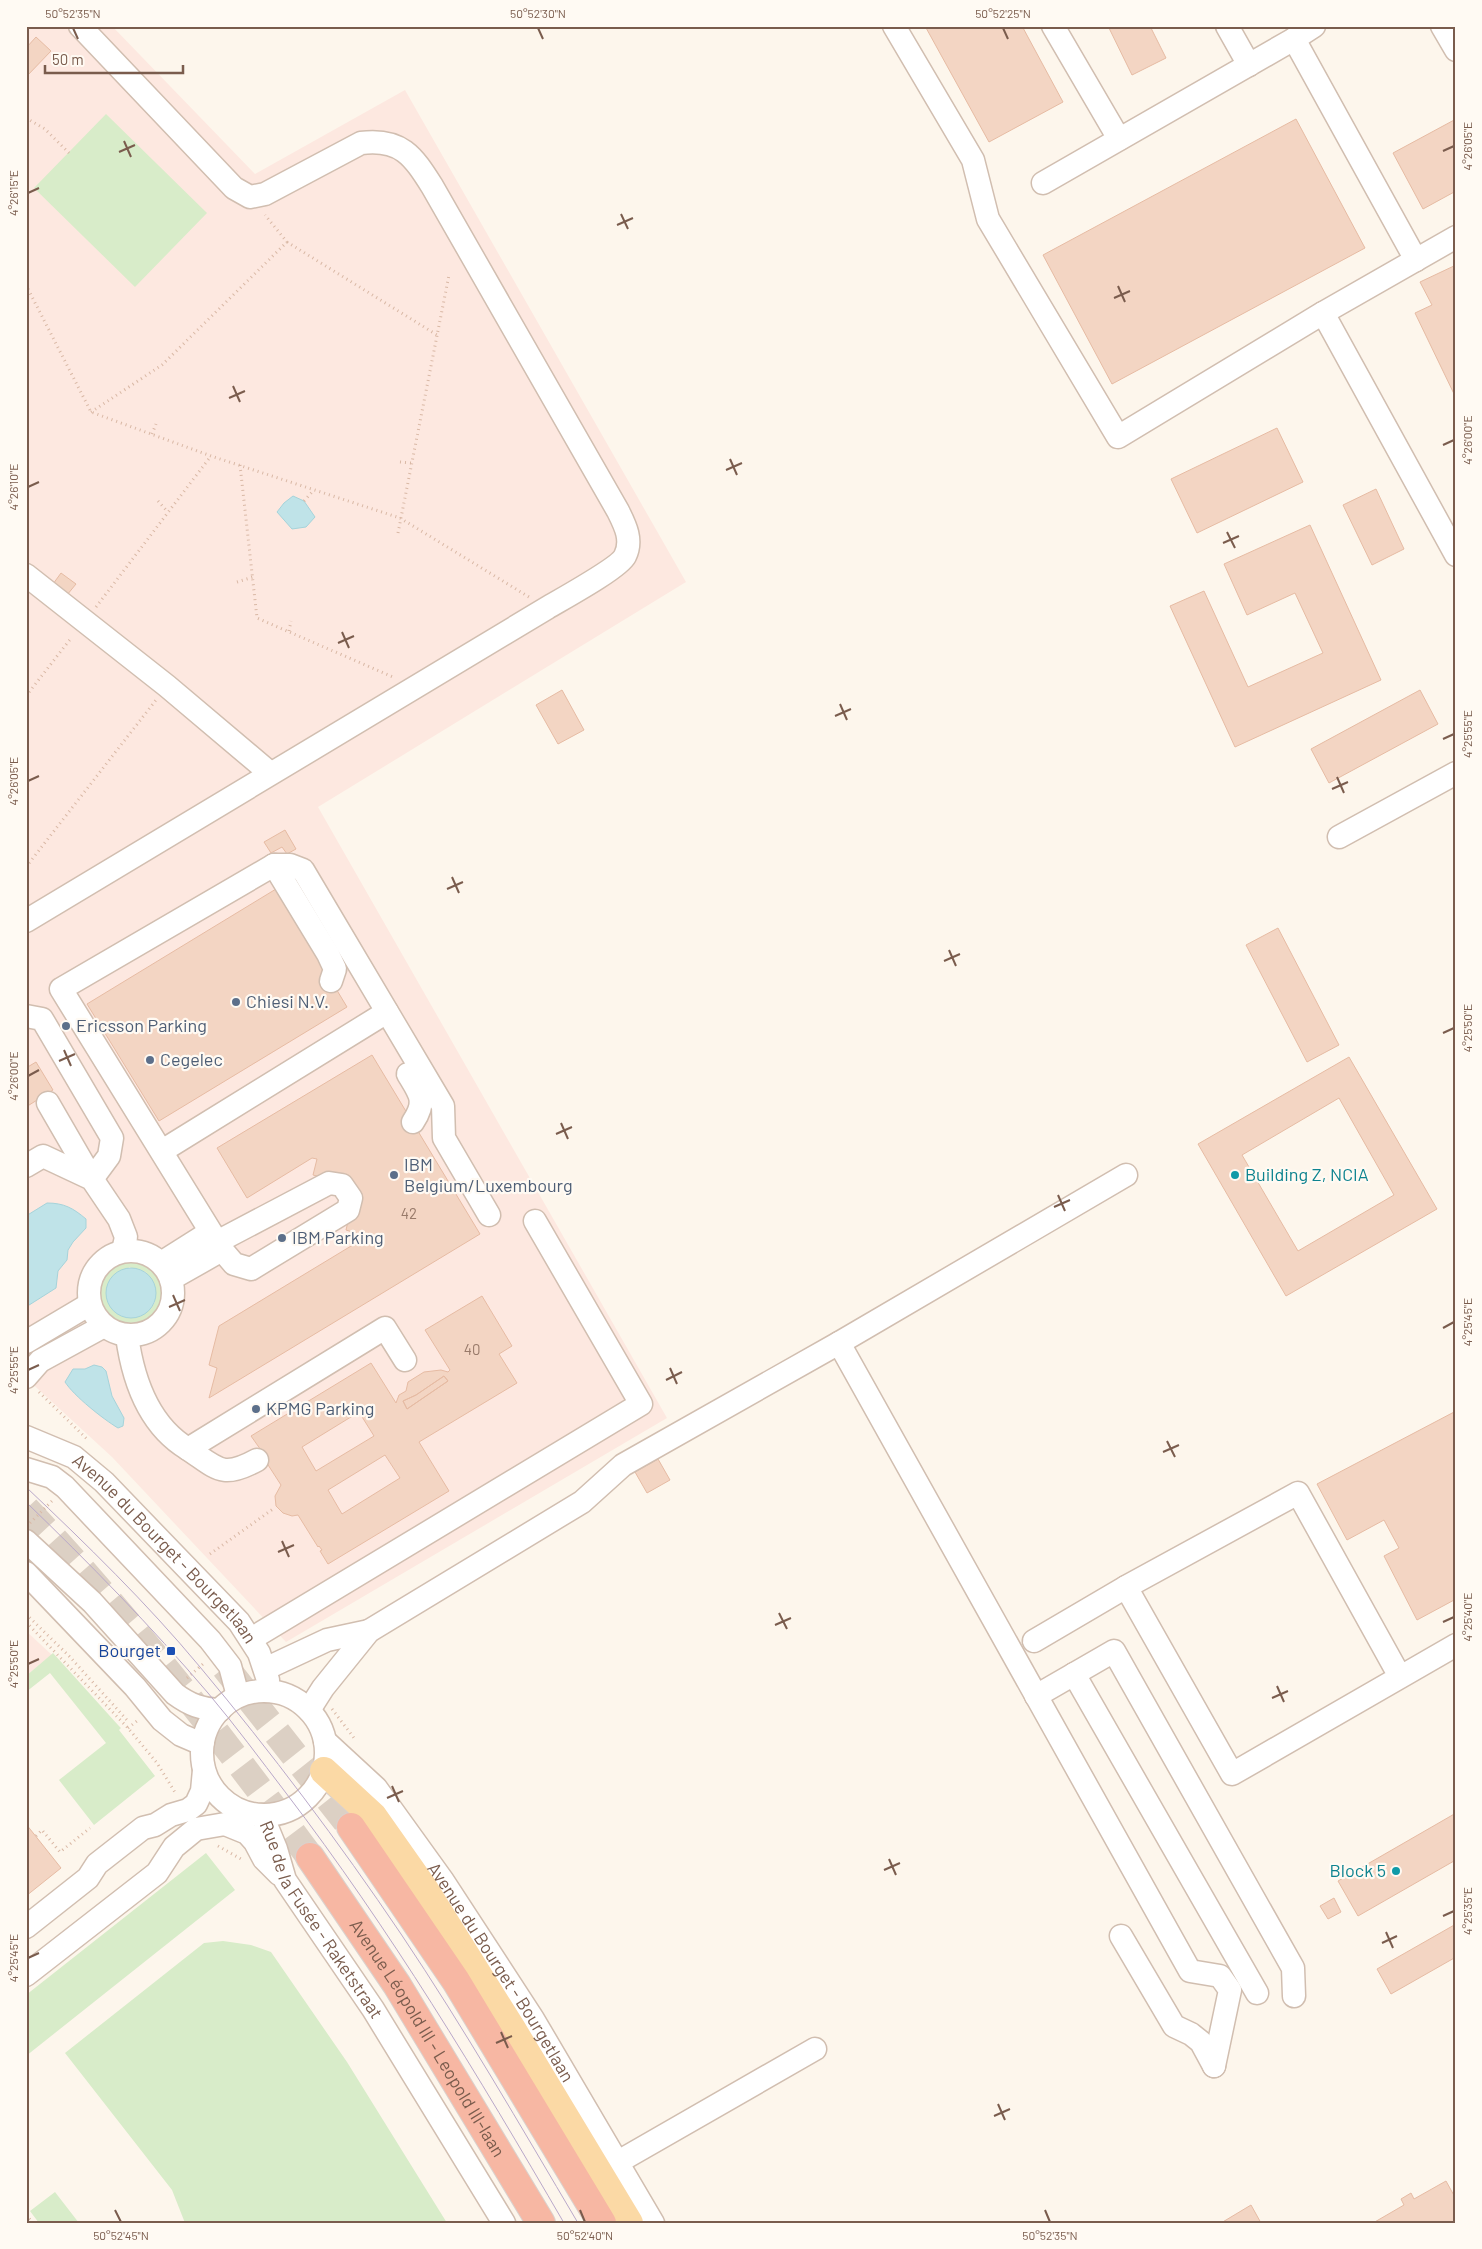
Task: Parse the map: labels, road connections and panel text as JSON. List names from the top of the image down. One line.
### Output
{"streets":{"highway":["Avenue Léopold III - Leopold III-laan"],"street":["Avenue du Bourget - Bourgetlaan","Rue de la Fusée - Raketstraat"]},"crossings":[["Avenue du Bourget - Bourgetlaan","Rue de la Fusée - Raketstraat"]],"places":{"other":["Chiesi N.V.","Ericsson Parking","Cegelec","IBM Belgium/Luxembourg","Building Z, NCIA","IBM Parking","KPMG Parking","Block 5"],"transit":["Bourget"]},"house_numbers":["42","40"],"scale_bar":"50 m","coordinates":["50°52'35\"N","50°52'30\"N","50°52'25\"N","4°26'05\"E","4°26'15\"E","4°26'00\"E","4°26'10\"E","4°25'55\"E","4°25'50\"E","4°25'45\"E","4°25'40\"E","4°25'35\"E","50°52'45\"N","50°52'40\"N"]}
